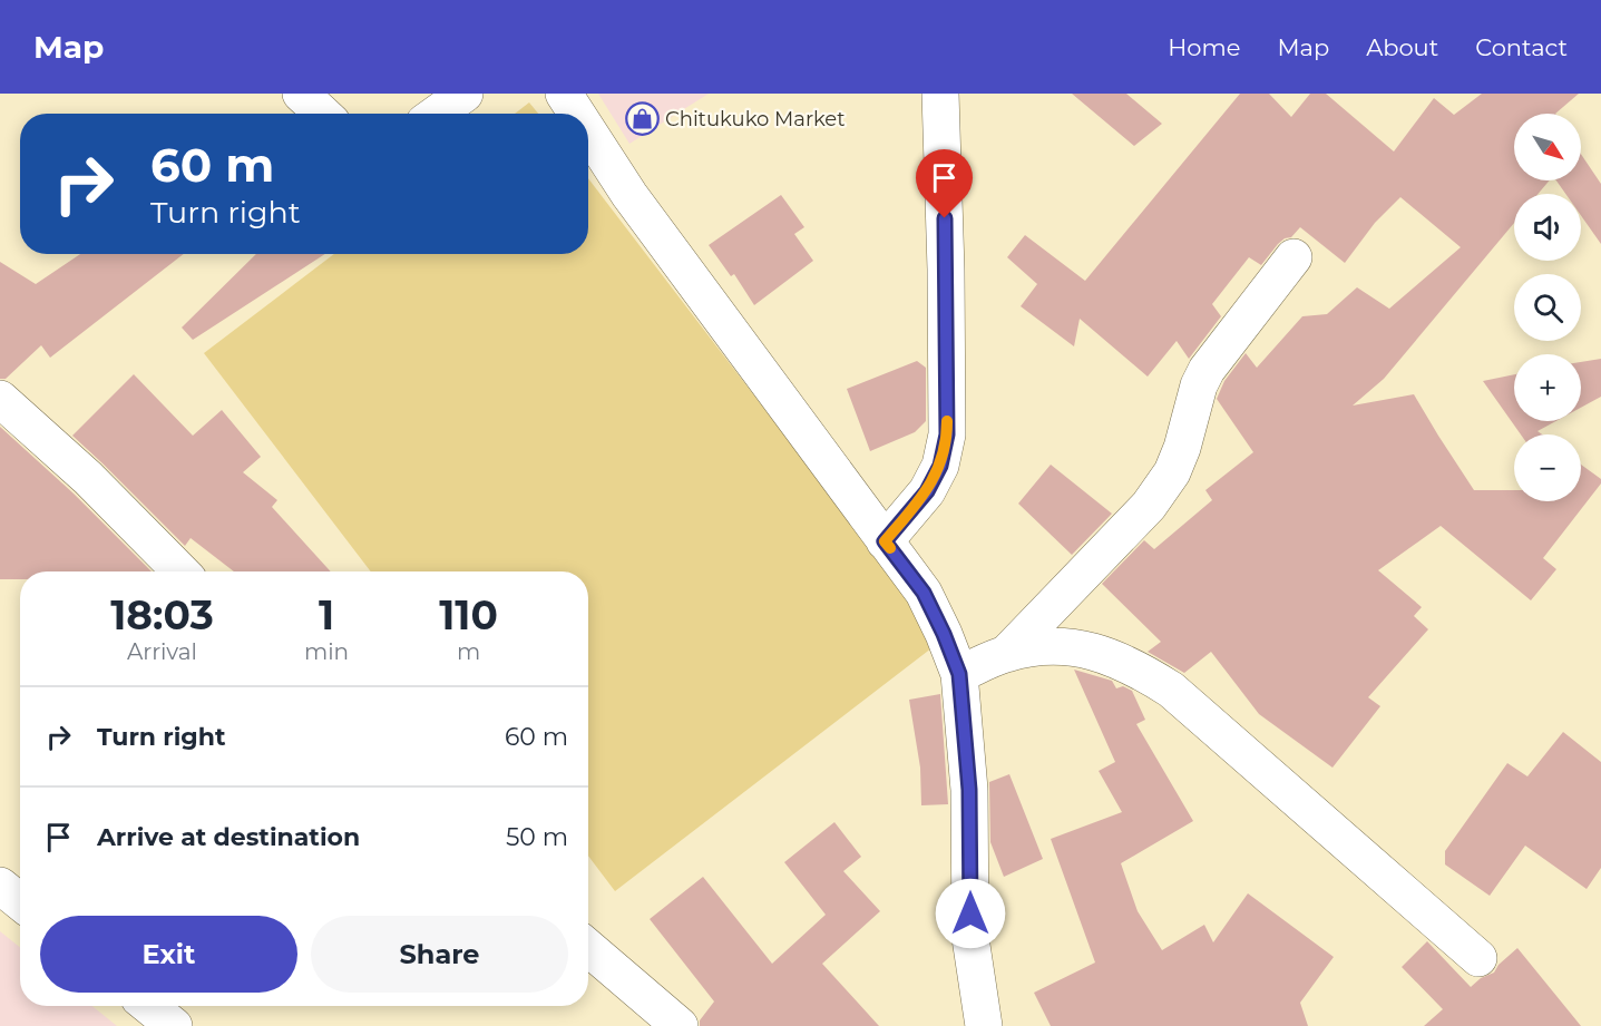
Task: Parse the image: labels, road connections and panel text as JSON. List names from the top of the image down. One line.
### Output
{"places":{"shop":["Chitukuko Market"]},"north":"bottom right","page":{"header":"Map","nav":["Home","Map","About","Contact"],"map_buttons":["+","−"],"turn":["60 m","Turn right"],"eta":["18:03","Arrival","1","min","110","m"],"list":[{"name":"Turn right","value":"60 m"},{"name":"Arrive at destination","value":"50 m"}],"buttons":["Exit","Share"]}}
